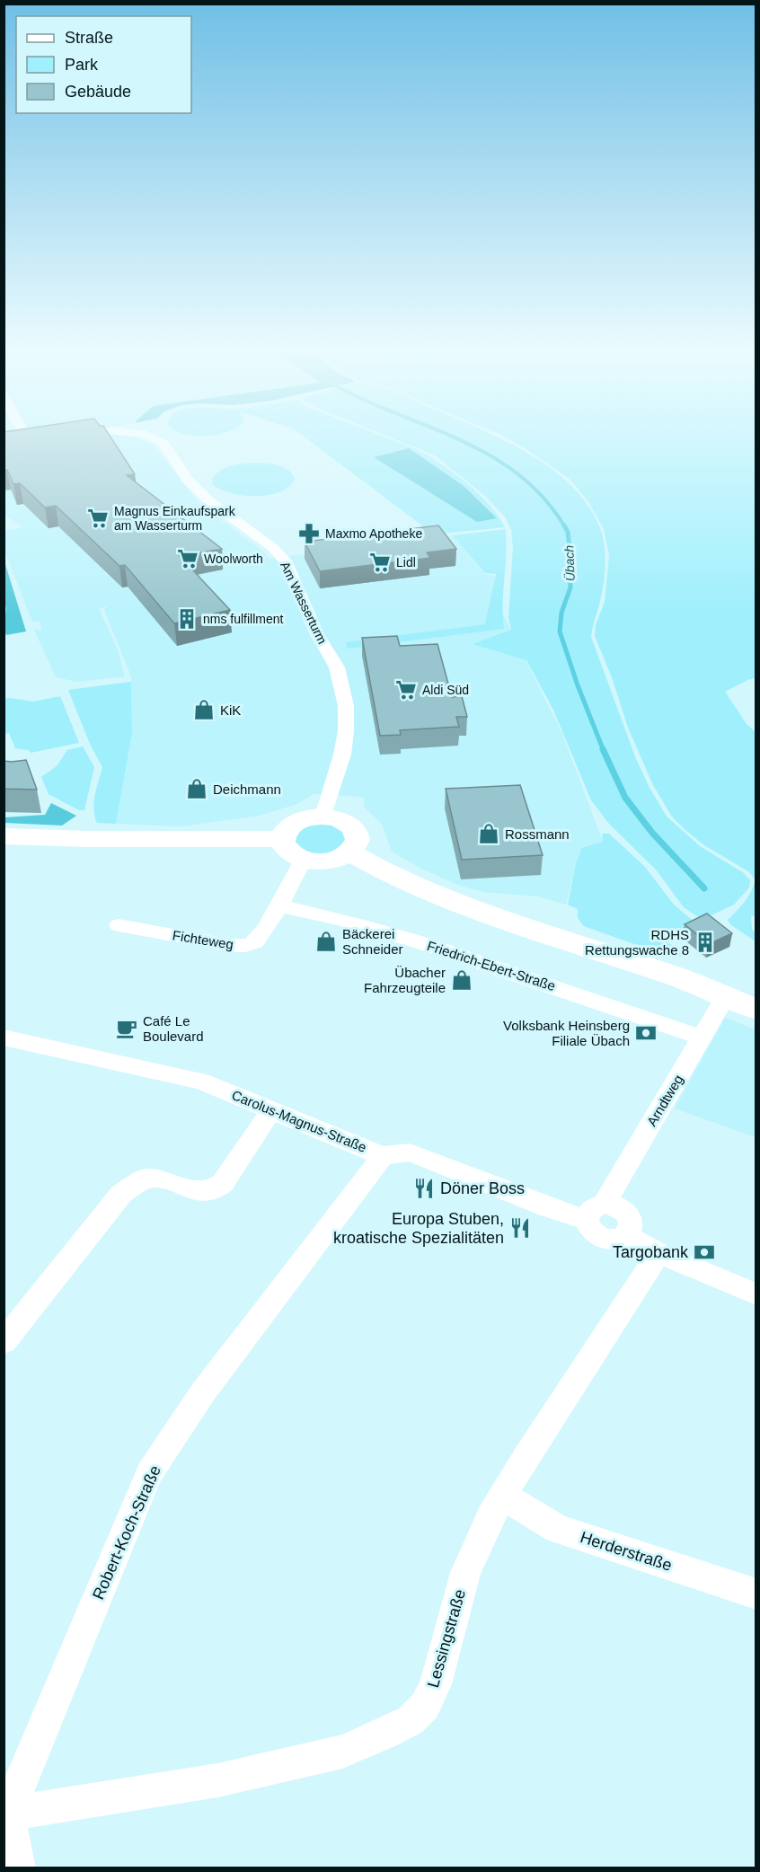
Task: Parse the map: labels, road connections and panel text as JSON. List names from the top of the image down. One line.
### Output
{"streets":{"street":["Am Wasserturm","Fichteweg","Friedrich-Ebert-Straße","Arndtweg","Carolus-Magnus-Straße","Robert-Koch-Straße","Herderstraße","Lessingstraße"]},"crossings":[["Am Wasserturm","Fichteweg"],["Fichteweg","Friedrich-Ebert-Straße"],["Friedrich-Ebert-Straße","Arndtweg"],["Arndtweg","Carolus-Magnus-Straße"],["Carolus-Magnus-Straße","Robert-Koch-Straße"],["Carolus-Magnus-Straße","Lessingstraße"],["Robert-Koch-Straße","Lessingstraße"],["Herderstraße","Lessingstraße"]],"water":["Übach"],"places":{"supermarket":["Magnus Einkaufspark am Wasserturm","Woolworth","Lidl","Aldi Süd"],"pharmacy":["Maxmo Apotheke"],"building":["nms fulfillment","RDHS Rettungswache 8"],"shop":["KiK","Deichmann","Rossmann","Bäckerei Schneider","Übacher Fahrzeugteile"],"cafe":["Café Le Boulevard"],"bank":["Volksbank Heinsberg Filiale Übach","Targobank"],"restaurant":["Döner Boss","Europa Stuben, kroatische Spezialitäten"]},"legend":["Straße","Park","Gebäude"]}
